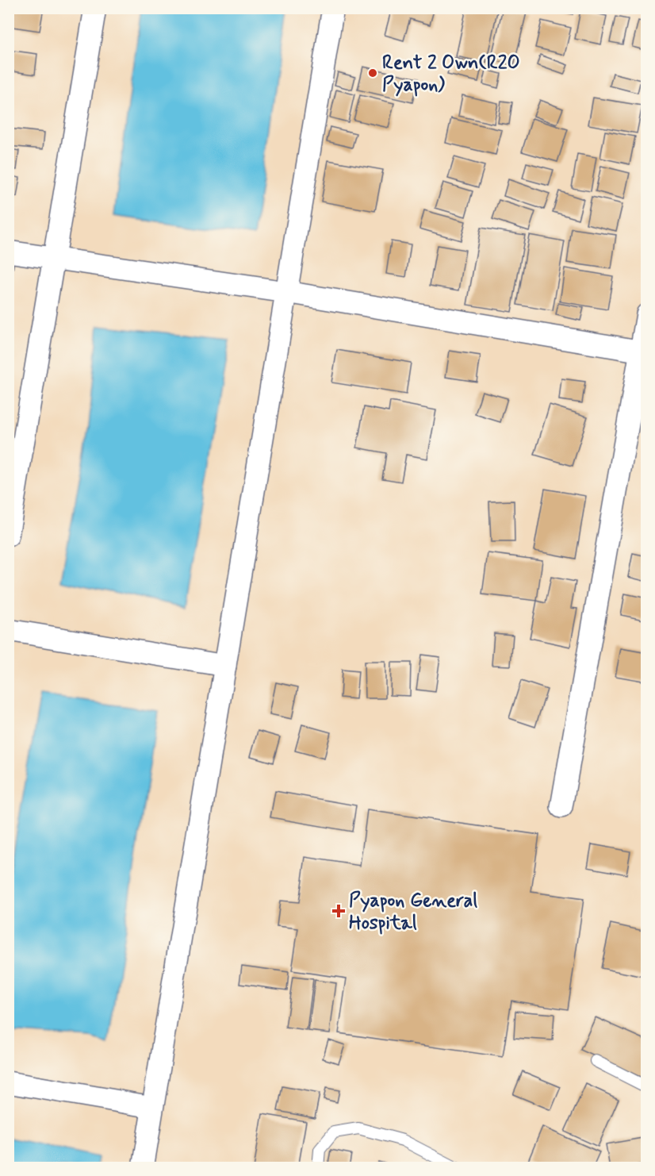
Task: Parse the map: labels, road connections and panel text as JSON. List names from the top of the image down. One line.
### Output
{"places":{"other":["Rent 2 Own(R2O Pyapon)"],"health":["Pyapon General Hospital"]}}
